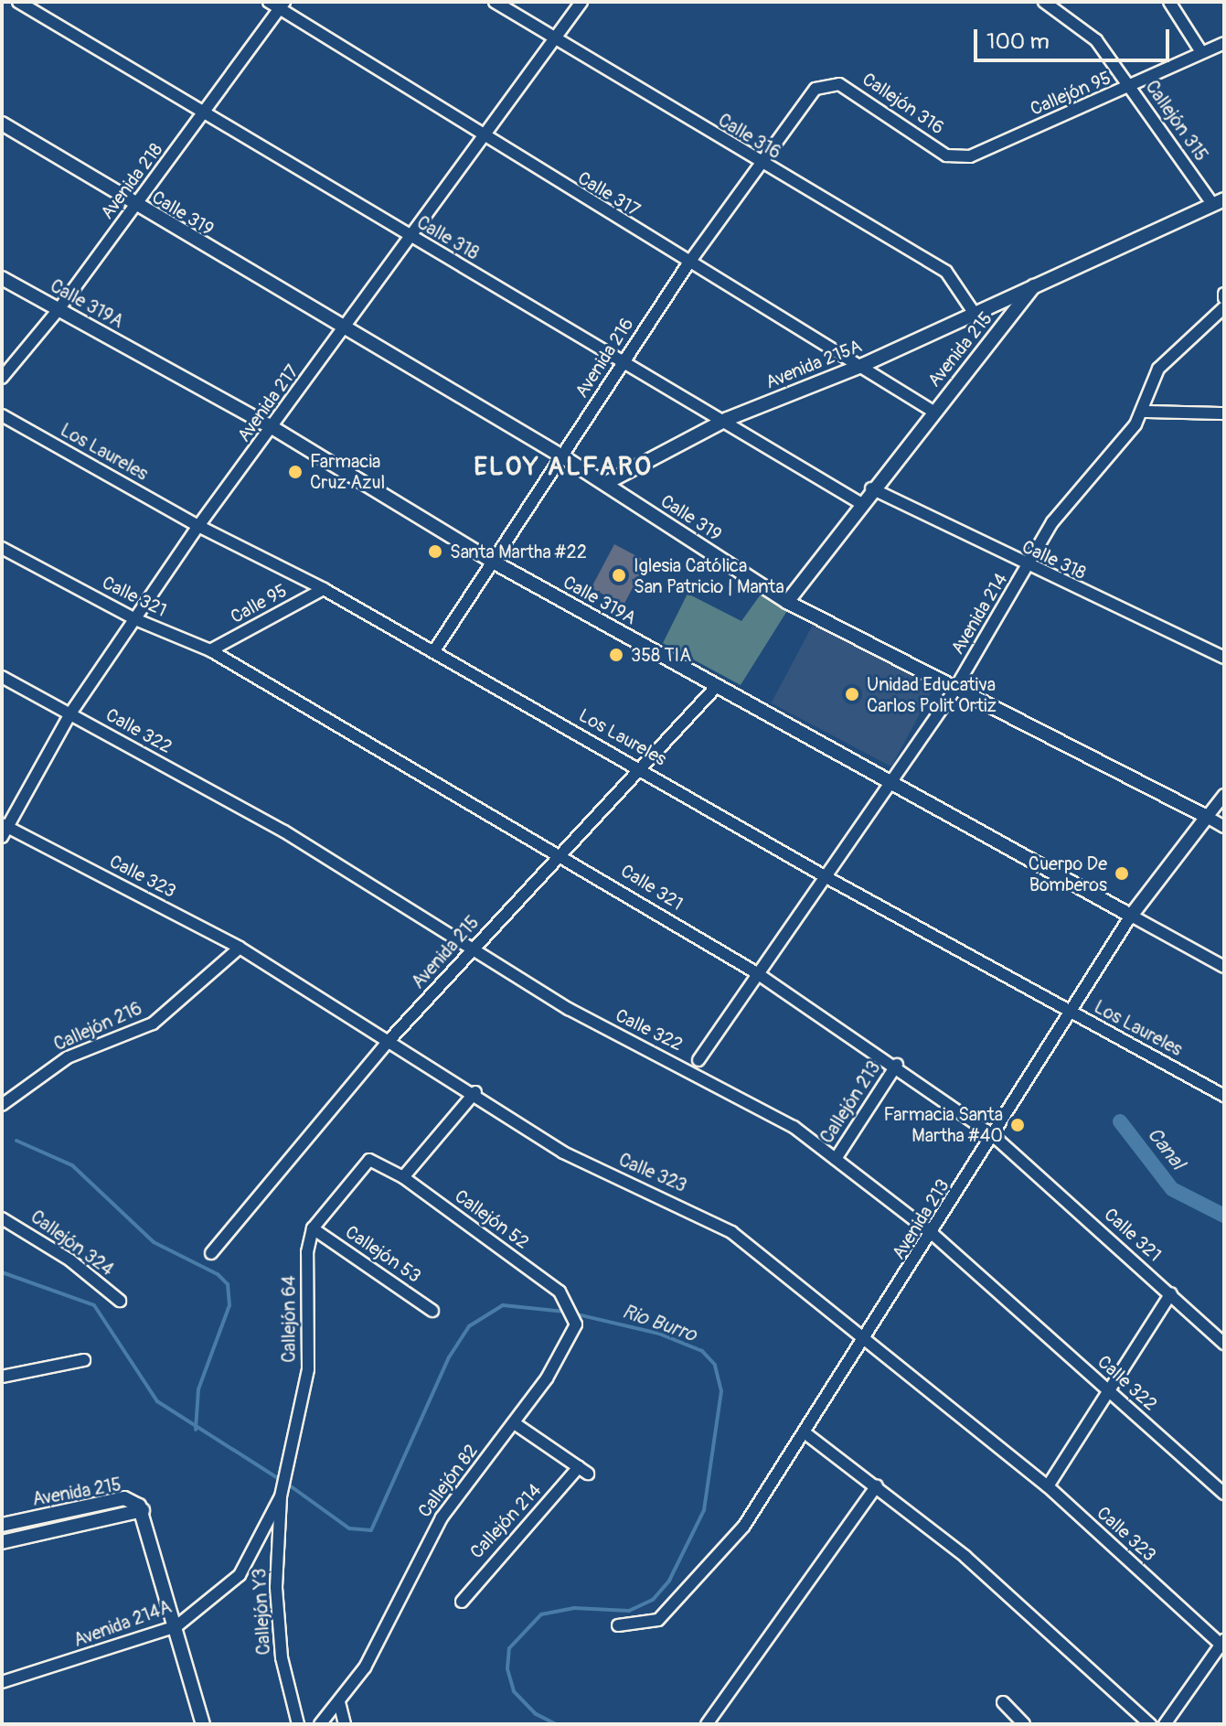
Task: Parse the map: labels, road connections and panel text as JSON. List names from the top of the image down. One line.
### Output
{"streets":{"street":["Callejón 95","Callejón 316","Callejón 315","Calle 316","Avenida 218","Calle 317","Calle 319","Calle 318","Calle 319A","Avenida 215","Avenida 216","Avenida 215A","Avenida 217","Los Laureles","Calle 321","Calle 95","Avenida 214","Calle 322","Calle 323","Callejón 216","Callejón 213","Callejón 52","Avenida 213","Callejón 324","Callejón 53","Callejón 64","Callejón 82","Callejón 214","Callejón Y3","Avenida 214A"]},"crossings":[["Callejón 95","Callejón 316"],["Callejón 95","Callejón 315"],["Callejón 316","Avenida 216"],["Callejón 315","Avenida 215"],["Calle 316","Avenida 216"],["Calle 316","Avenida 215A"],["Calle 316","Avenida 217"],["Avenida 218","Calle 317"],["Avenida 218","Calle 319"],["Avenida 218","Calle 318"],["Avenida 218","Calle 319A"],["Calle 317","Avenida 215"],["Calle 317","Avenida 216"],["Calle 317","Avenida 215A"],["Calle 317","Avenida 217"],["Calle 319","Avenida 215"],["Calle 319","Avenida 216"],["Calle 319","Avenida 215A"],["Calle 319","Avenida 217"],["Calle 319","Avenida 214"],["Calle 319","Avenida 213"],["Calle 318","Avenida 215"],["Calle 318","Avenida 216"],["Calle 318","Avenida 215A"],["Calle 318","Avenida 217"],["Calle 318","Avenida 214"],["Calle 319A","Avenida 215"],["Calle 319A","Avenida 216"],["Calle 319A","Avenida 217"],["Calle 319A","Avenida 214"],["Calle 319A","Avenida 213"],["Avenida 215","Avenida 215A"],["Avenida 215","Los Laureles"],["Avenida 215","Calle 321"],["Avenida 215","Calle 322"],["Avenida 215","Calle 323"],["Avenida 216","Los Laureles"],["Avenida 217","Los Laureles"],["Avenida 217","Calle 321"],["Avenida 217","Calle 322"],["Avenida 217","Calle 323"],["Los Laureles","Calle 95"],["Los Laureles","Avenida 214"],["Los Laureles","Avenida 213"],["Calle 321","Calle 95"],["Calle 321","Avenida 214"],["Calle 321","Callejón 213"],["Calle 321","Avenida 213"],["Calle 322","Callejón 213"],["Calle 322","Avenida 213"],["Calle 323","Callejón 216"],["Calle 323","Avenida 213"],["Callejón 52","Callejón 53"],["Callejón 52","Callejón 64"],["Callejón 52","Callejón 82"],["Callejón 53","Callejón 64"],["Callejón 64","Callejón Y3"],["Callejón 64","Avenida 214A"],["Callejón 82","Callejón 214"],["Callejón Y3","Avenida 214A"]],"districts":["ELOY ALFARO"],"water":["Canal","Rio Burro"],"places":["Farmacia Cruz Azul","Santa Martha #22","Iglesia Católica San Patricio | Manta","358 TIA","Unidad Educativa Carlos Polit Ortiz","Cuerpo De Bomberos","Farmacia Santa Martha #40"],"scale_bar":"100 m"}
